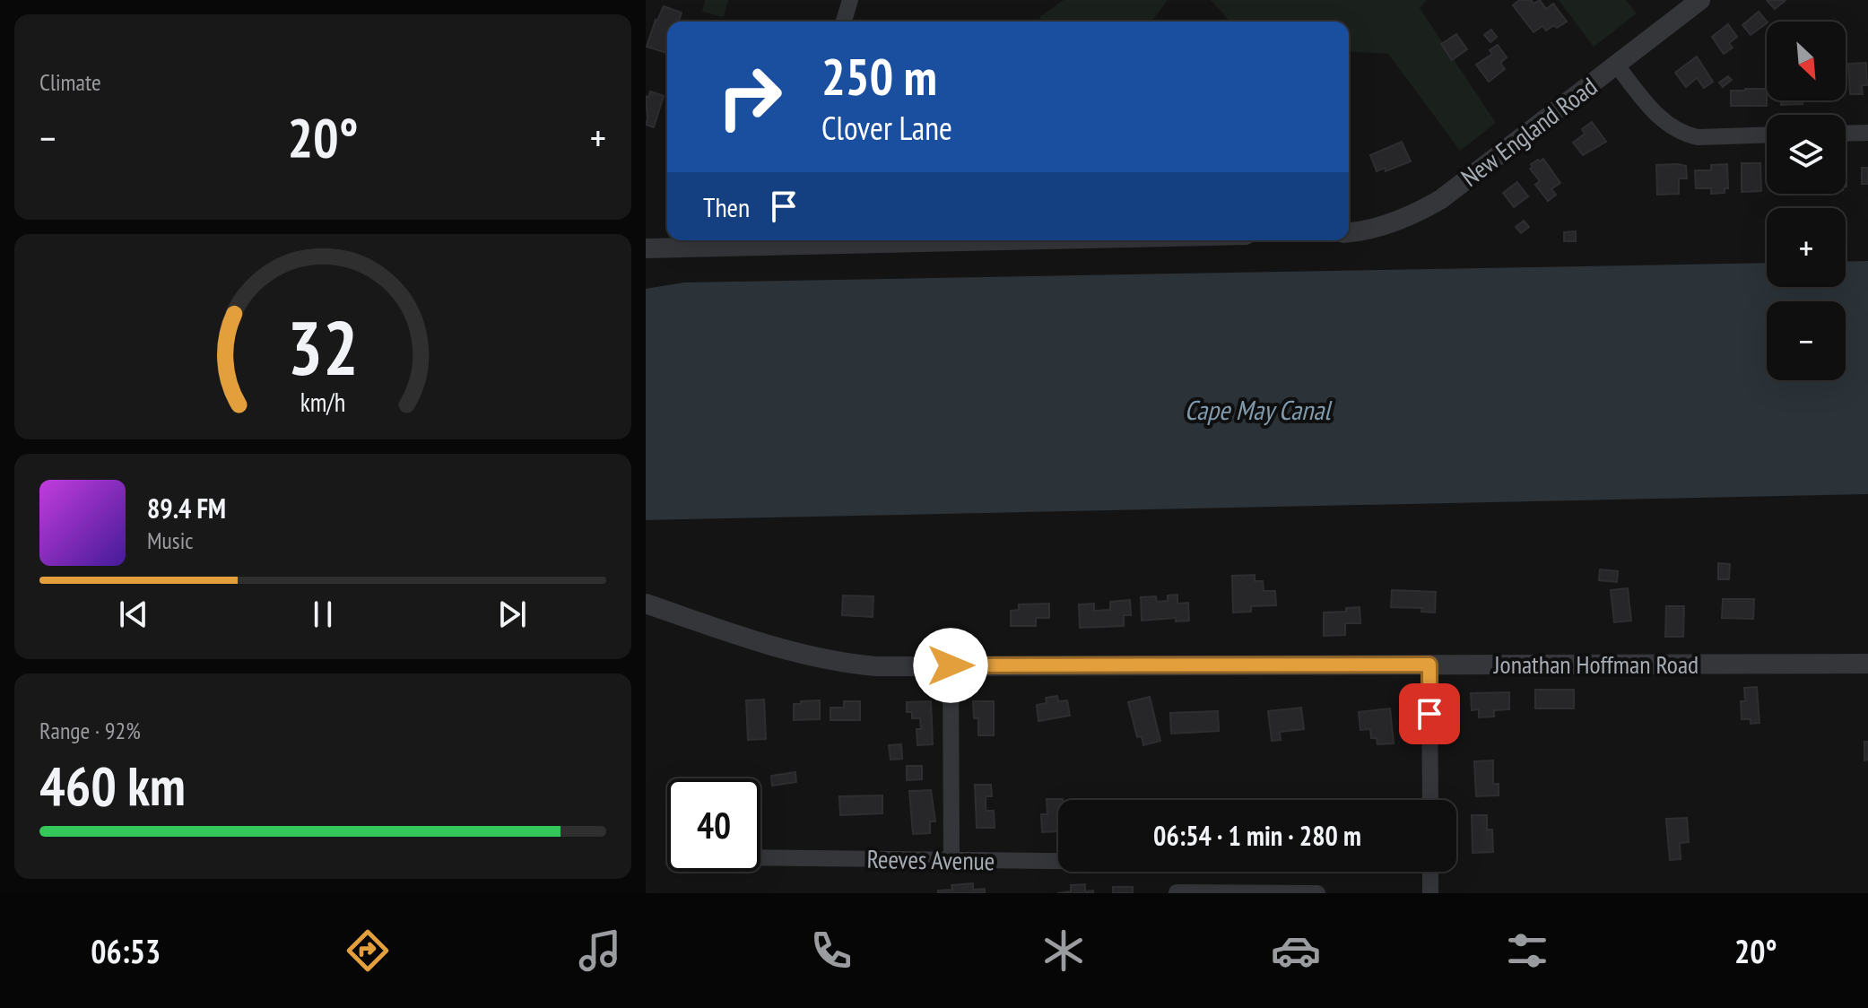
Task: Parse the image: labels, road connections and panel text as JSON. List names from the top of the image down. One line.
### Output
{"streets":{"street":["New England Road","Jonathan Hoffman Road","Reeves Avenue"]},"water":["Cape May Canal"],"north":"bottom right","page":{"tile":["Climate",["Range · 92%","460 km"]],"map_buttons":["+","−"],"turn":["250 m","Clover Lane"],"heat":["−","20°","+"],"then":"Then","song":["89.4 FM","Music"],"limit":"40","trip":"06:54 · 1 min · 280 m","tabs":["06:53","20°"],"gauge":["32","km/h"]}}
